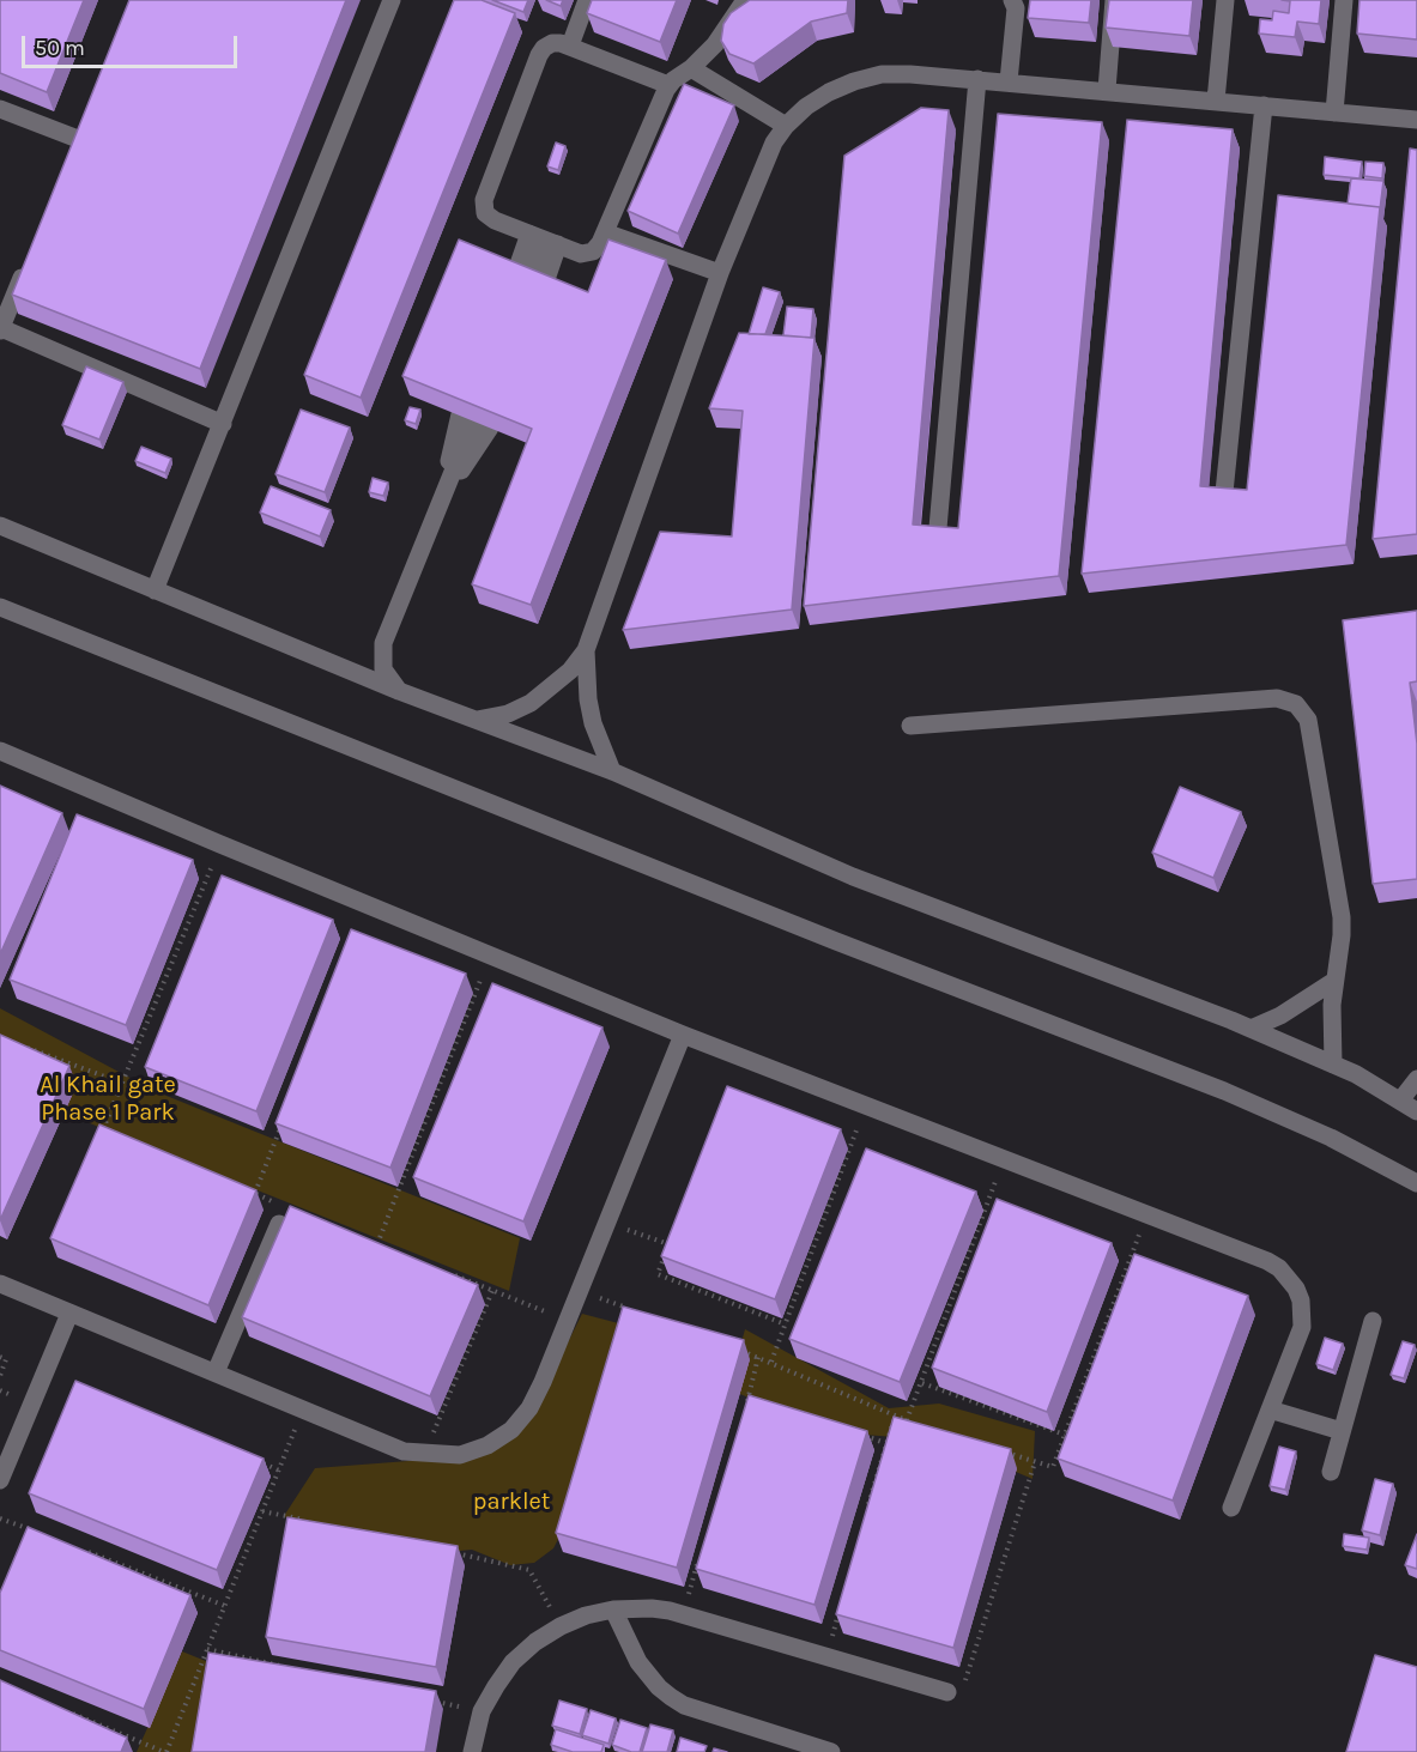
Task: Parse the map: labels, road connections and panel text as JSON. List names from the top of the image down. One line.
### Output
{"parks":["Al Khail gate Phase 1 Park","parklet"],"scale_bar":"50 m"}
